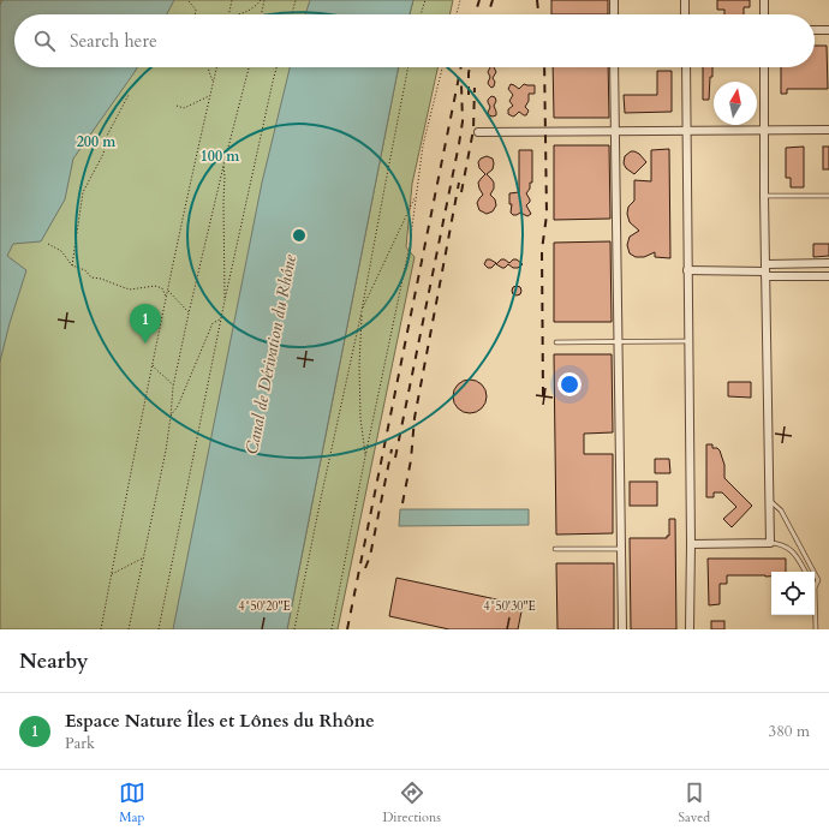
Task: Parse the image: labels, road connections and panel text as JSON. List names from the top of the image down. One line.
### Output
{"water":["Canal de Dérivation du Rhône"],"north":"top","page":{"search":"Search here","pins":"1","heading":"Nearby","list":[{"mark":"1","name":"Espace Nature Îles et Lônes du Rhône","note":"Park","value":"380 m"}],"nav":["Map","Directions","Saved"]},"coordinates":["4°50'20\"E","4°50'30\"E"],"rings":["200 m","100 m"]}
